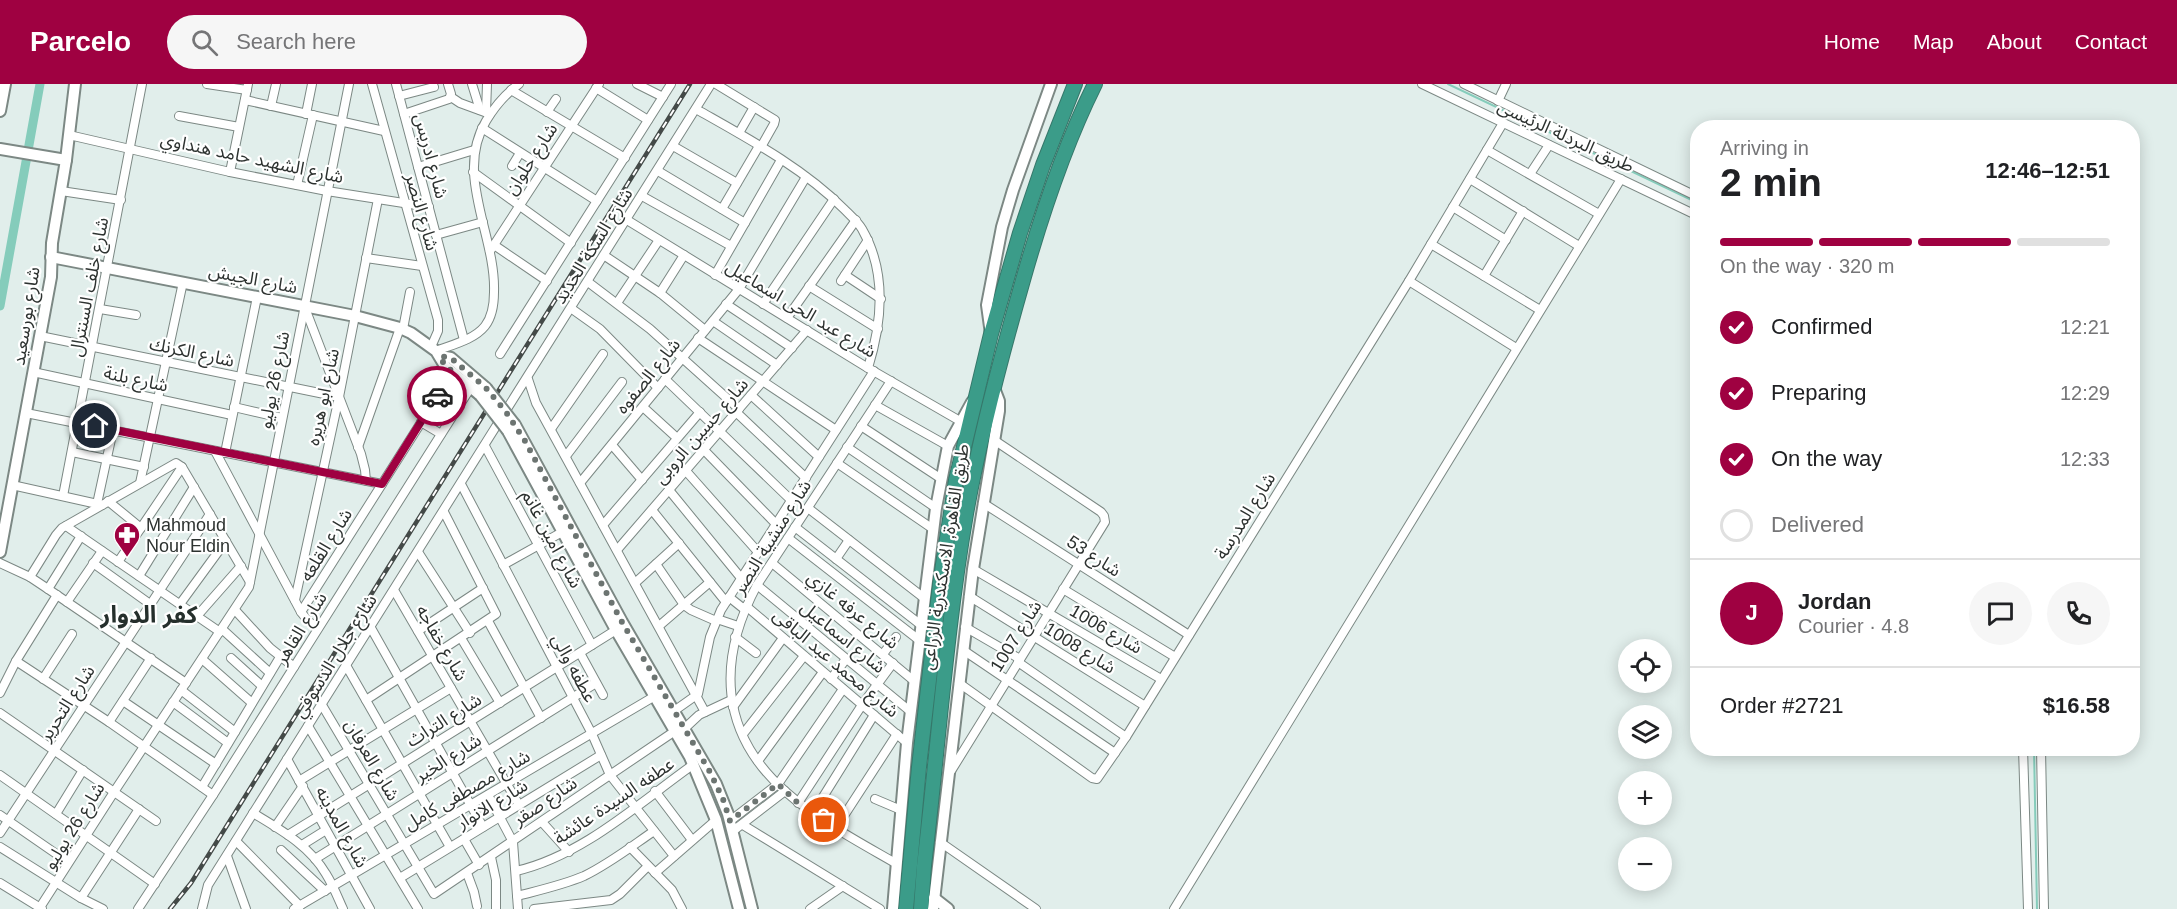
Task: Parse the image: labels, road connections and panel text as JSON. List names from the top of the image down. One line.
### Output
{"streets":{"highway":["طريق القاهرة, الاسكندرية الزراعى"],"main road":["شارع الجيش","شارع بورسعيد"],"street":["طريق البردلة الرئيسى","شارع ادريس","شارع الشهيد حامد هنداوي","شارع حلوان","شارع النصر","شارع السكة الحديد","شارع خلف السنترال","شارع عبد الحى اسماعيل","شارع الكرنك","شارع الصفوه","شارع بلنة","شارع 26 يوليو","شارع ابو هريره","شارع حسين الروبى","شارع المدرسة","شارع منشية النصر","شارع امين غانم","شارع القلعه","شارع 53","شارع عرفه غازي","شارع القاهر","شارع 1006","شارع 1007","شارع اسماعيل","شارع خفاجه","شارع 1008","شارع جلال الدسوقي","شارع محمد عبد الباقى","عطفه والي","شارع التحرير","شارع التراث","شارع الخير","شارع العرفان","شارع مصطفى كامل","شارع صقر","عطفه السيدة عائشة","شارع الانوار","شارع المدينه"]},"crossings":[["طريق البردلة الرئيسى","شارع المدرسة"],["شارع ادريس","شارع الشهيد حامد هنداوي"],["شارع الشهيد حامد هنداوي","شارع النصر"],["شارع الشهيد حامد هنداوي","شارع خلف السنترال"],["شارع الشهيد حامد هنداوي","شارع بورسعيد"],["شارع الشهيد حامد هنداوي","شارع 26 يوليو"],["شارع الشهيد حامد هنداوي","شارع ابو هريره"],["شارع النصر","شارع الجيش"],["شارع السكة الحديد","شارع عبد الحى اسماعيل"],["شارع السكة الحديد","شارع منشية النصر"],["شارع السكة الحديد","شارع جلال الدسوقي"],["شارع الجيش","شارع خلف السنترال"],["شارع الجيش","شارع بورسعيد"],["شارع الجيش","شارع 26 يوليو"],["شارع الجيش","شارع ابو هريره"],["شارع الجيش","شارع القلعه"],["شارع الجيش","شارع القاهر"],["شارع الجيش","شارع التراث"],["شارع الجيش","شارع مصطفى كامل"],["شارع الجيش","شارع صقر"],["شارع الجيش","عطفه السيدة عائشة"],["شارع خلف السنترال","شارع الكرنك"],["شارع خلف السنترال","شارع بلنة"],["شارع عبد الحى اسماعيل","شارع الصفوه"],["شارع عبد الحى اسماعيل","شارع حسين الروبى"],["شارع عبد الحى اسماعيل","شارع منشية النصر"],["شارع بورسعيد","شارع الكرنك"],["شارع بورسعيد","شارع بلنة"],["شارع الكرنك","شارع 26 يوليو"],["شارع الكرنك","شارع ابو هريره"],["شارع الصفوه","شارع منشية النصر"],["شارع بلنة","شارع 26 يوليو"],["شارع حسين الروبى","شارع محمد عبد الباقى"],["شارع المدرسة","شارع 53"],["شارع المدرسة","شارع 1006"],["شارع المدرسة","شارع 1007"],["شارع المدرسة","شارع 1008"],["شارع منشية النصر","طريق القاهرة, الاسكندرية الزراعى"],["شارع منشية النصر","شارع عرفه غازي"],["شارع منشية النصر","شارع اسماعيل"],["شارع منشية النصر","شارع محمد عبد الباقى"],["شارع منشية النصر","شارع صقر"],["شارع امين غانم","شارع جلال الدسوقي"],["شارع امين غانم","شارع التراث"],["شارع 53","شارع 1007"],["شارع 1006","شارع 1007"],["شارع 1007","شارع 1008"],["شارع خفاجه","شارع جلال الدسوقي"],["شارع خفاجه","شارع التراث"],["شارع خفاجه","شارع الخير"],["شارع خفاجه","شارع مصطفى كامل"],["شارع خفاجه","شارع الانوار"],["شارع جلال الدسوقي","عطفه والي"],["شارع جلال الدسوقي","شارع العرفان"],["شارع جلال الدسوقي","شارع المدينه"],["عطفه والي","شارع التراث"],["عطفه والي","شارع الخير"],["عطفه والي","شارع مصطفى كامل"],["عطفه والي","شارع صقر"],["عطفه والي","عطفه السيدة عائشة"],["عطفه والي","شارع الانوار"],["شارع التراث","شارع العرفان"],["شارع التراث","شارع المدينه"],["شارع الخير","شارع العرفان"],["شارع الخير","شارع المدينه"],["شارع العرفان","شارع مصطفى كامل"],["شارع العرفان","شارع صقر"],["شارع العرفان","شارع الانوار"],["شارع مصطفى كامل","شارع المدينه"]],"districts":["كفر الدوار"],"places":{"pharmacy":["Mahmoud Nour Eldin"]},"page":{"header":"Parcelo","search":"Search here","nav":["Home","Map","About","Contact"],"heading":["2 min","Arriving in","12:46–12:51"],"panel":["Jordan","Courier · 4.8","Order #2721","$16.58"],"bar":"On the way · 320 m","list":[["Confirmed","12:21"],["Preparing","12:29"],["On the way","12:33"],"Delivered"],"round":"J","map_buttons":["+","−"]}}
